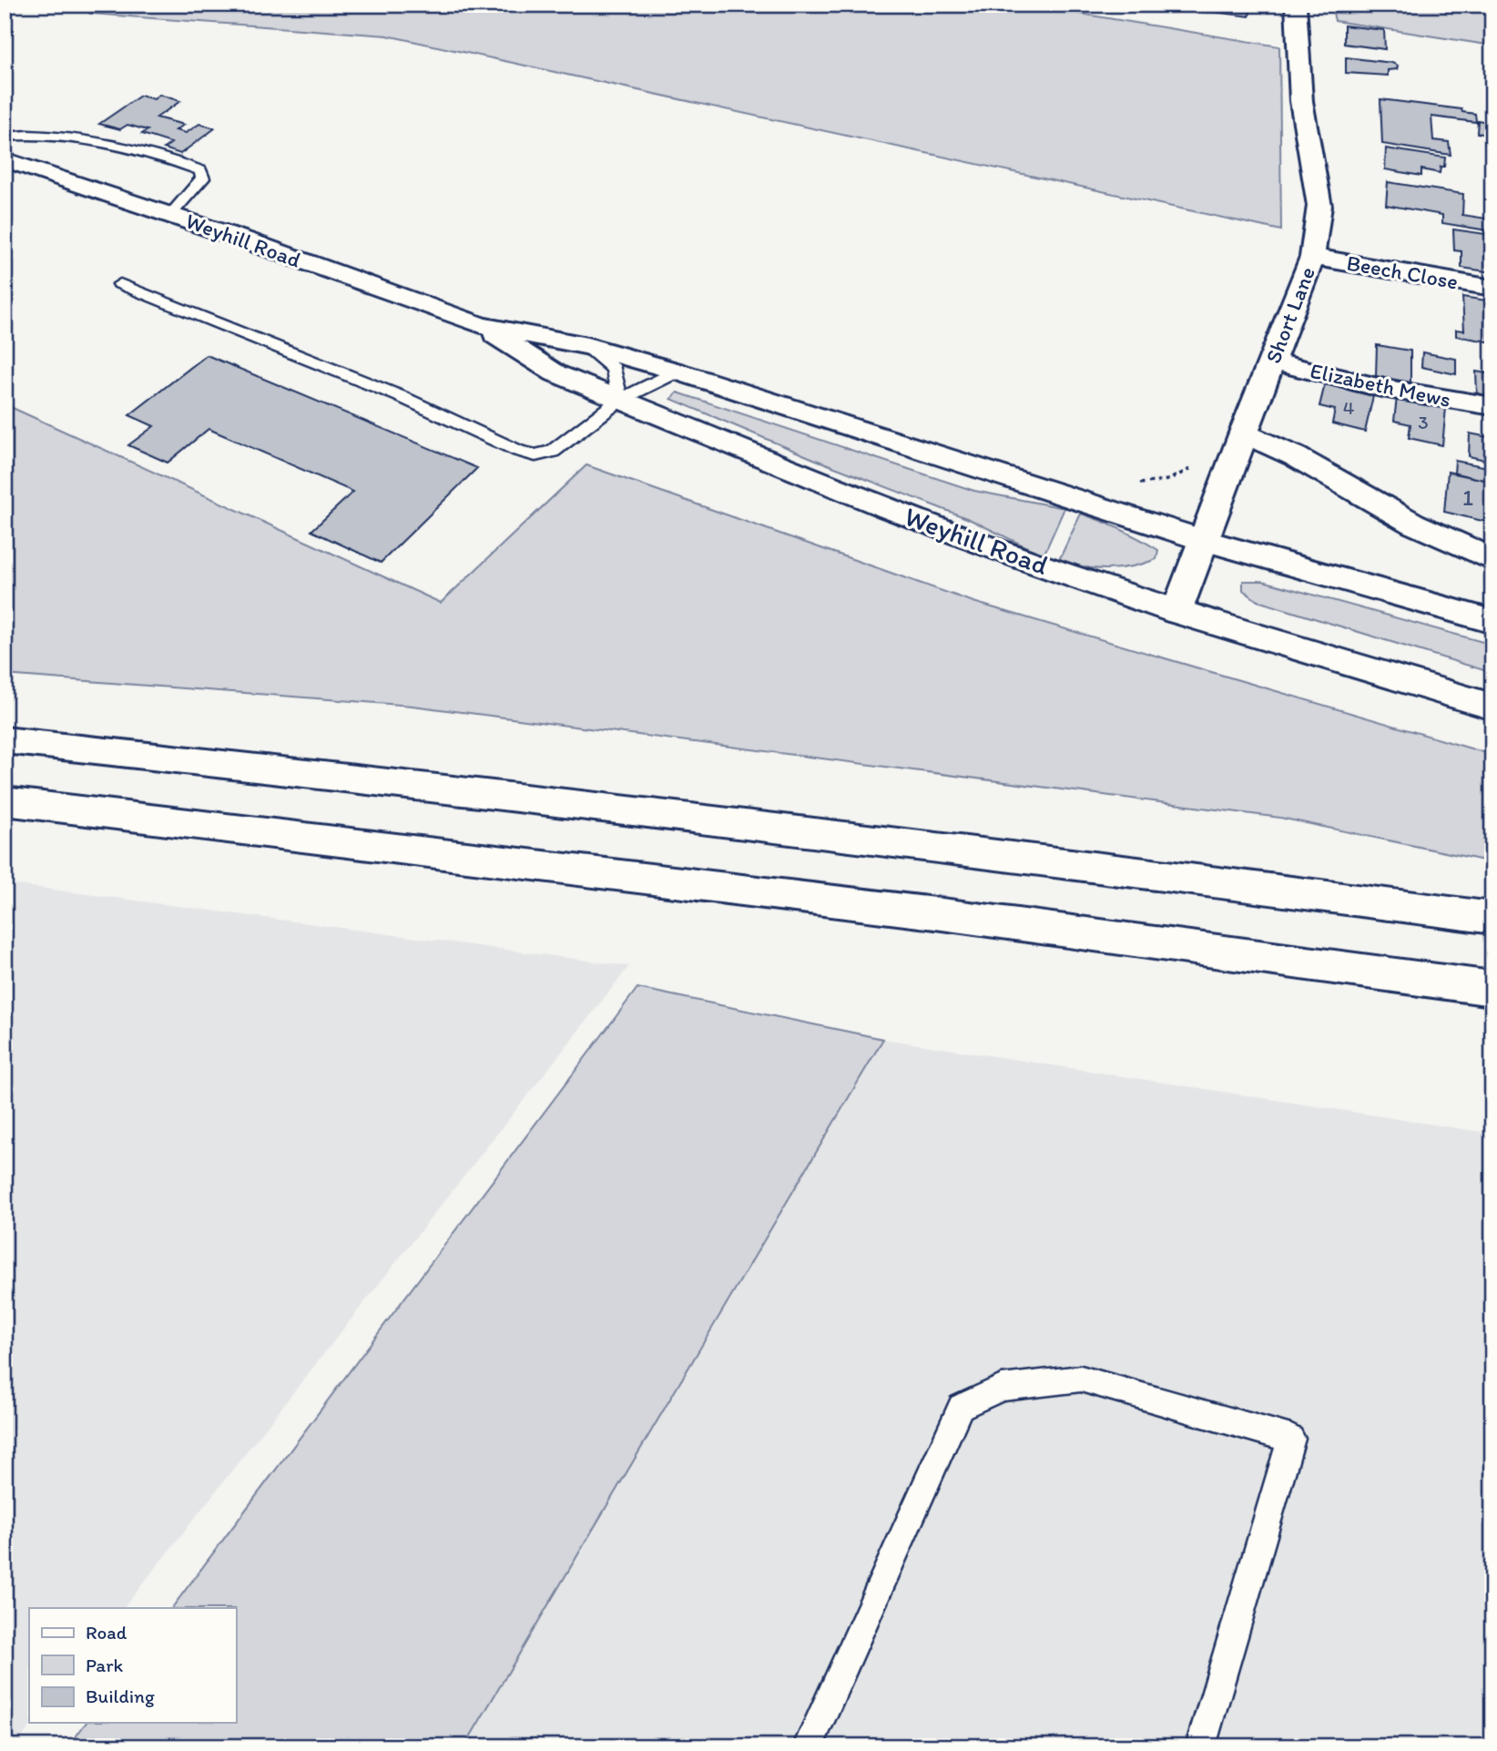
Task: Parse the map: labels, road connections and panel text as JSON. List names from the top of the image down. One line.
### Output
{"streets":{"main road":["Weyhill Road","Beech Close","Short Lane","Elizabeth Mews"]},"crossings":[["Weyhill Road","Short Lane"],["Beech Close","Short Lane"],["Short Lane","Elizabeth Mews"]],"house_numbers":["4","3","1"],"legend":["Road","Park","Building"]}
